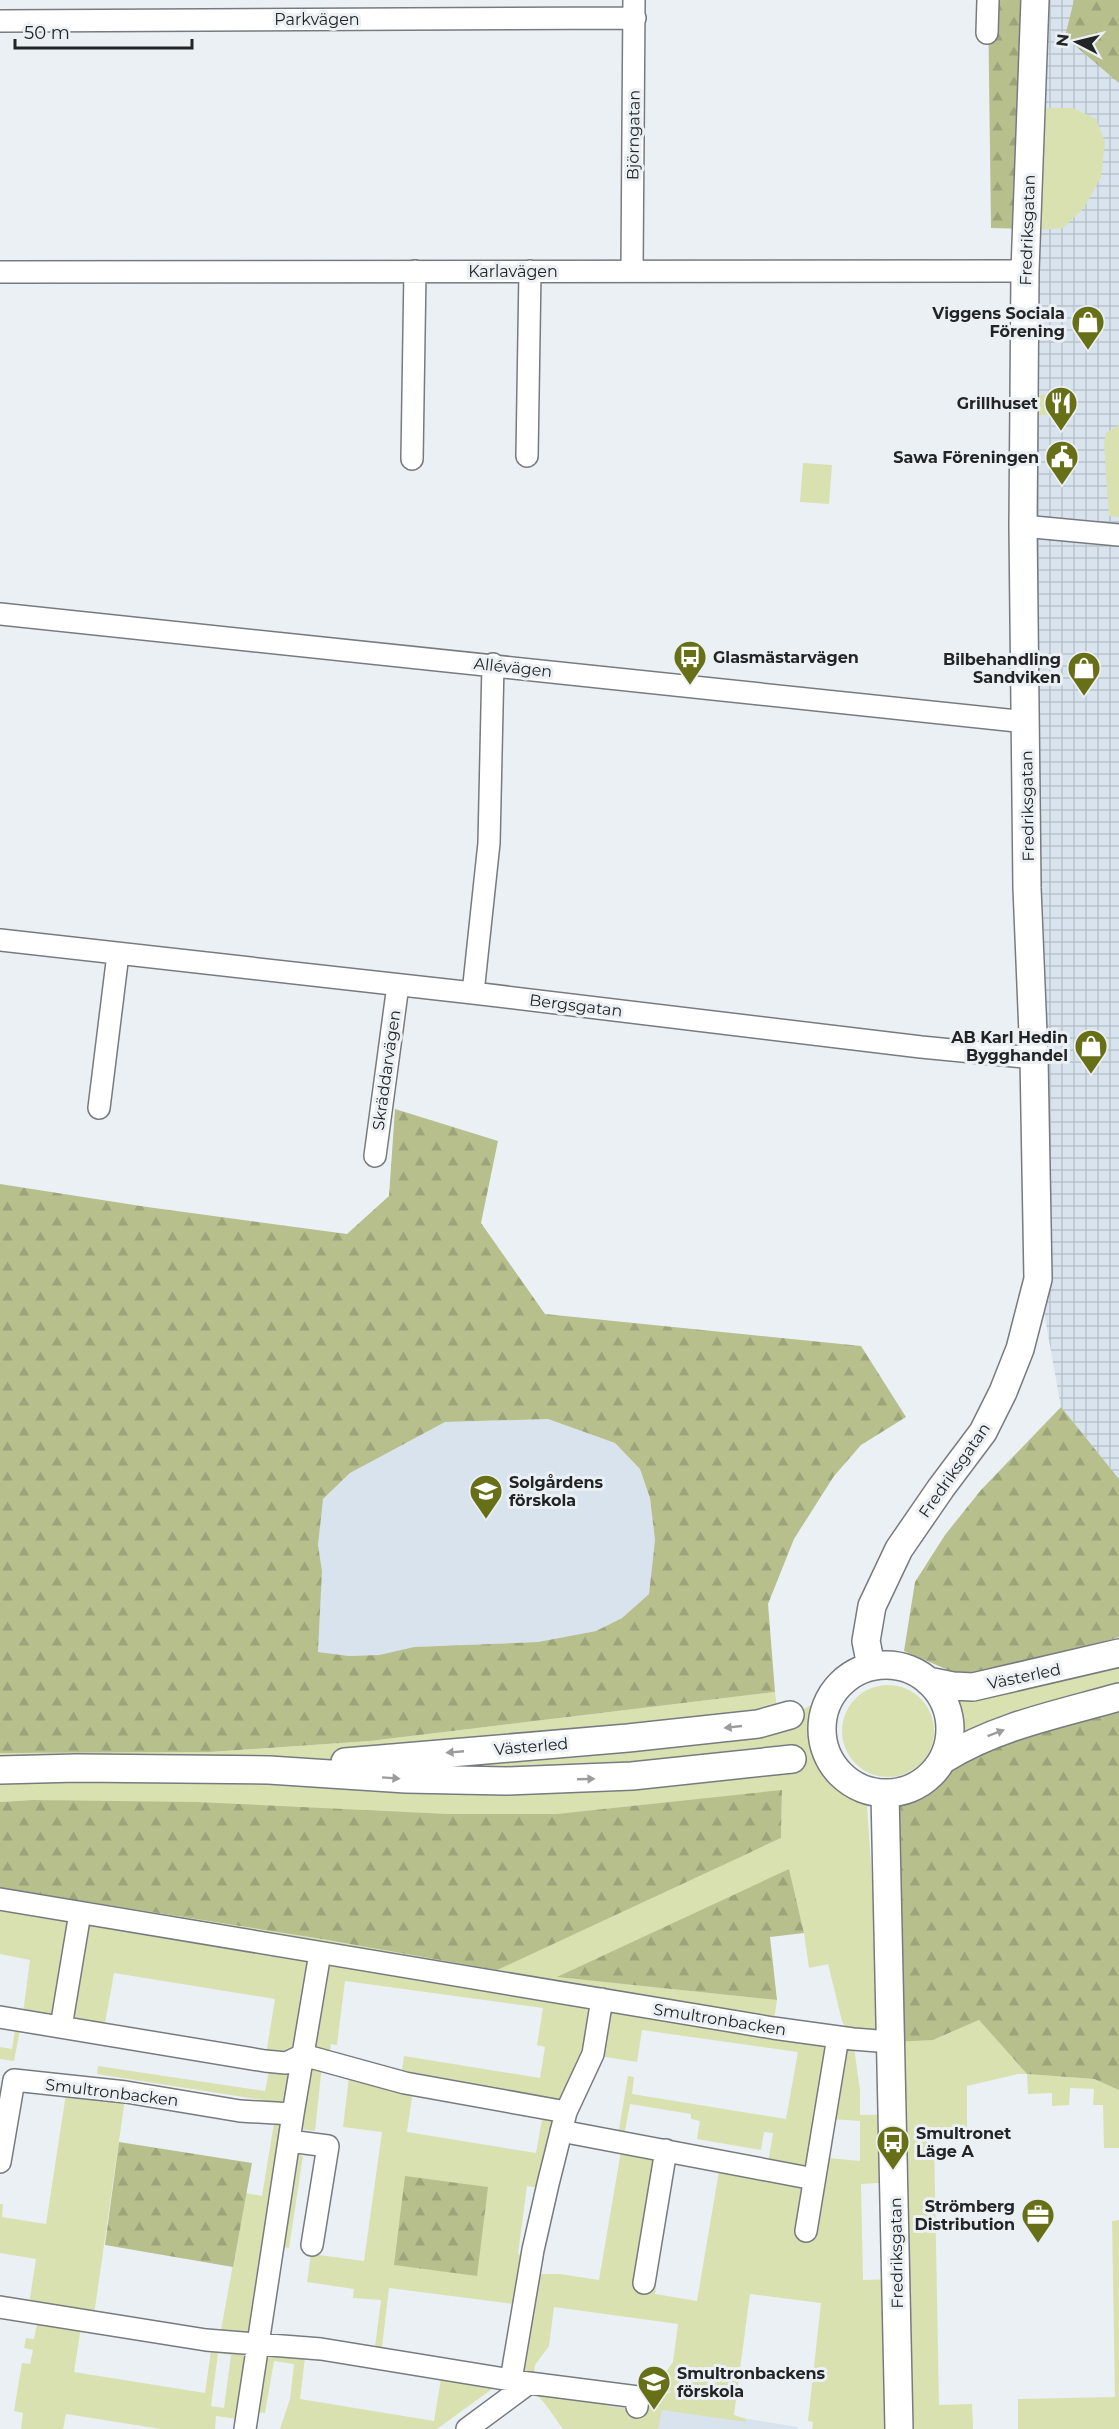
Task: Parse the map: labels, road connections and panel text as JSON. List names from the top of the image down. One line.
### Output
{"streets":{"street":["Parkvägen","Björngatan","Fredriksgatan","Karlavägen","Allévägen","Bergsgatan","Skräddarvägen","Västerled","Smultronbacken"]},"crossings":[["Parkvägen","Björngatan"],["Björngatan","Karlavägen"],["Fredriksgatan","Karlavägen"],["Fredriksgatan","Allévägen"],["Fredriksgatan","Bergsgatan"],["Fredriksgatan","Västerled"],["Fredriksgatan","Smultronbacken"],["Bergsgatan","Skräddarvägen"]],"places":{"shop":["Viggens Sociala Förening","Bilbehandling Sandviken","AB Karl Hedin Bygghandel"],"restaurant":["Grillhuset"],"public building":["Sawa Föreningen"],"bus stop":["Glasmästarvägen","Smultronet Läge A"],"school or university":["Solgårdens förskola","Smultronbackens förskola"],"office":["Strömberg Distribution"]},"scale_bar":"50 m","north":"left"}
